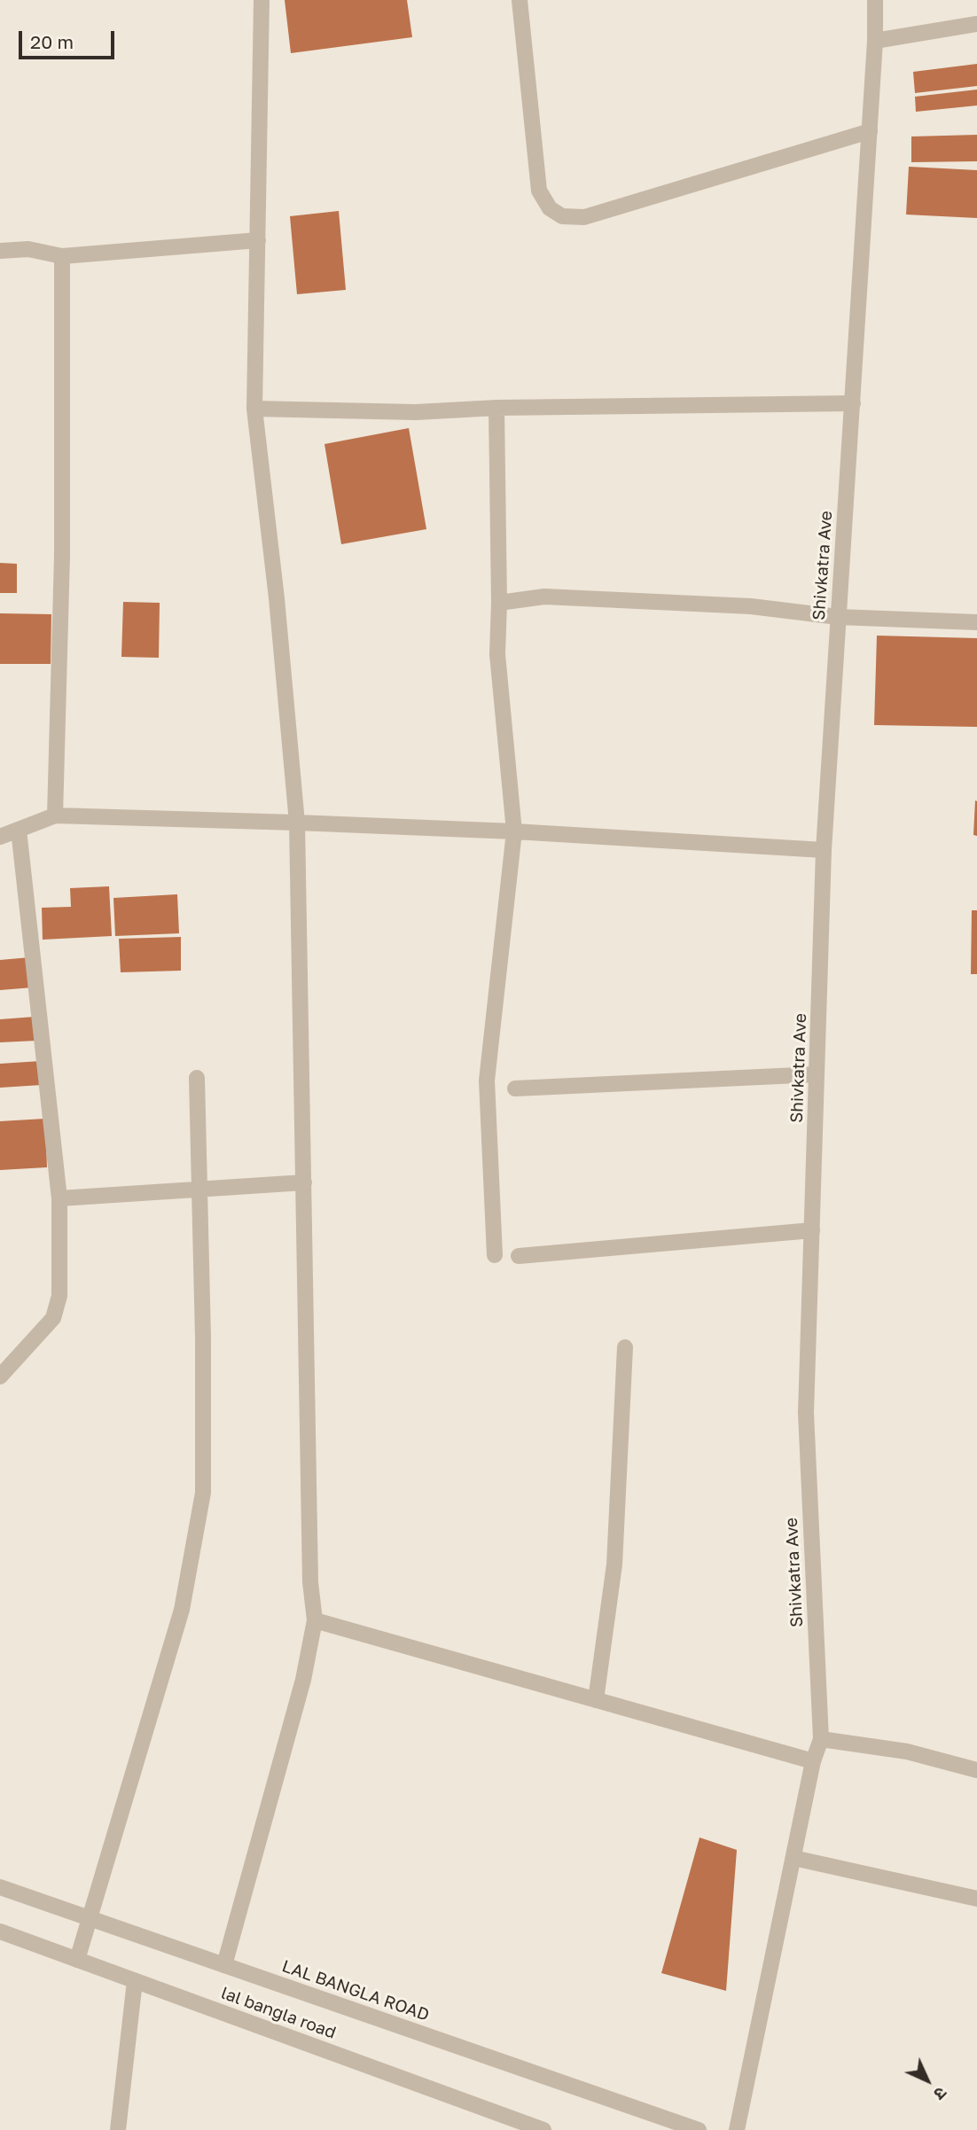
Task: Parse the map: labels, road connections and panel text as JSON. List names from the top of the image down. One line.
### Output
{"streets":{"street":["Shivkatra Ave","LAL BANGLA ROAD","lal bangla road"]},"scale_bar":"20 m","north":"bottom right"}
